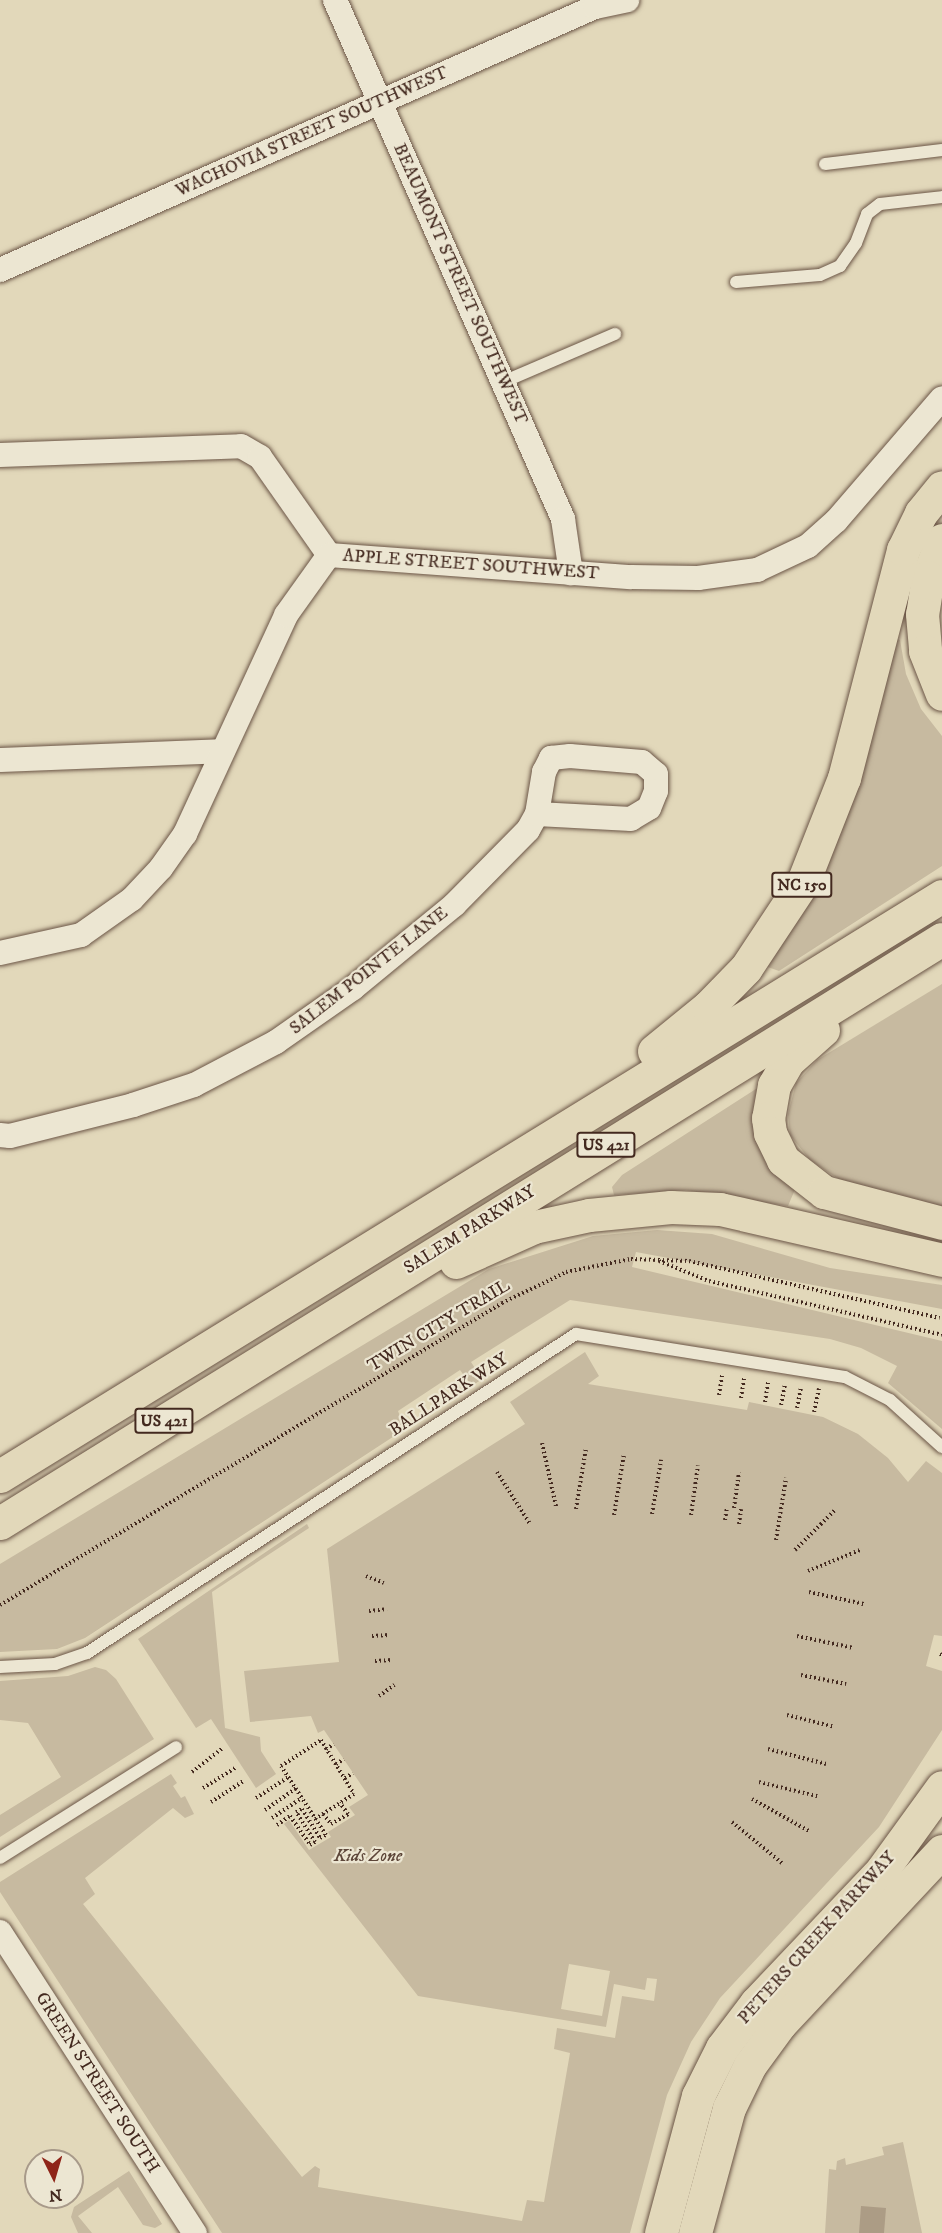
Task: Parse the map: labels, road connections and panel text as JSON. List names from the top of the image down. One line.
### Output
{"streets":{"main road":["NC 150","US 421","SALEM PARKWAY","PETERS CREEK PARKWAY"],"street":["WACHOVIA STREET SOUTHWEST","BEAUMONT STREET SOUTHWEST","APPLE STREET SOUTHWEST","SALEM POINTE LANE","GREEN STREET SOUTH"],"lane":["BALLPARK WAY"],"path":["TWIN CITY TRAIL"]},"crossings":[["WACHOVIA STREET SOUTHWEST","BEAUMONT STREET SOUTHWEST"],["BEAUMONT STREET SOUTHWEST","APPLE STREET SOUTHWEST"],["NC 150","SALEM PARKWAY"]],"parks":["Kids Zone"],"north":"bottom"}
